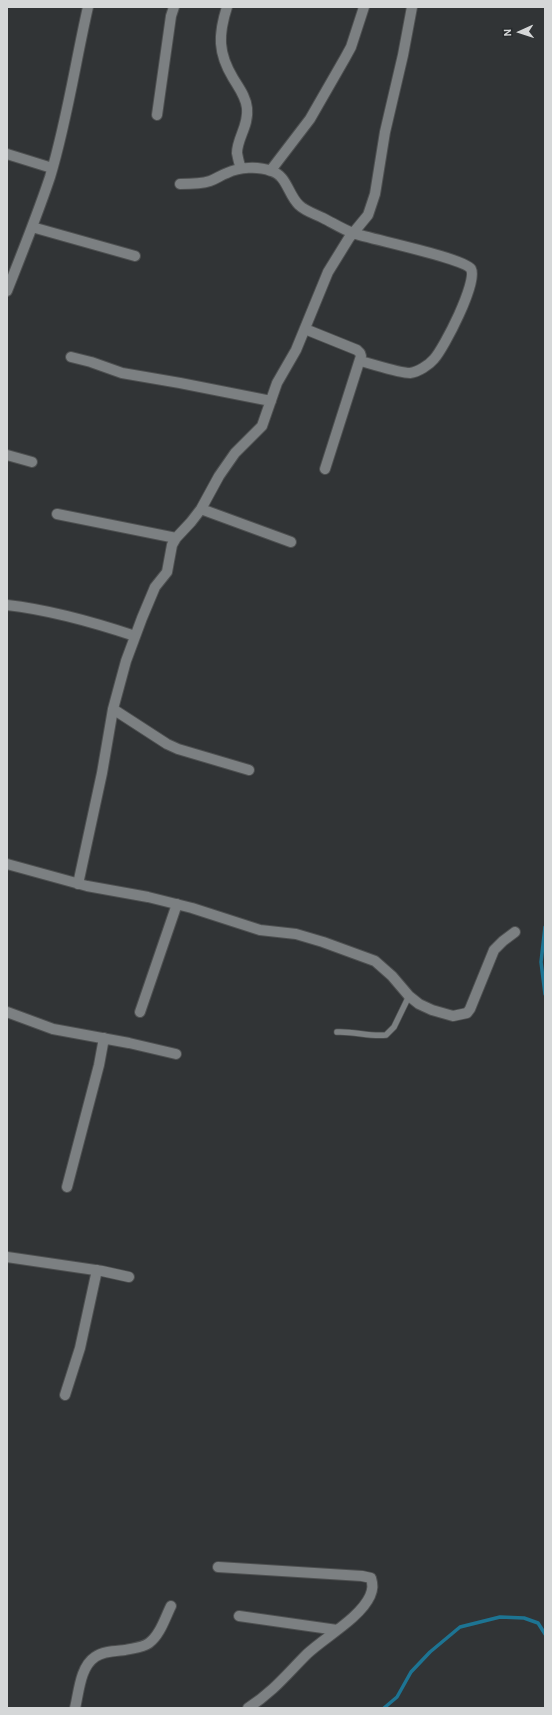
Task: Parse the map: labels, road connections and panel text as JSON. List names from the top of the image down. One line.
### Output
{"north":"left"}
